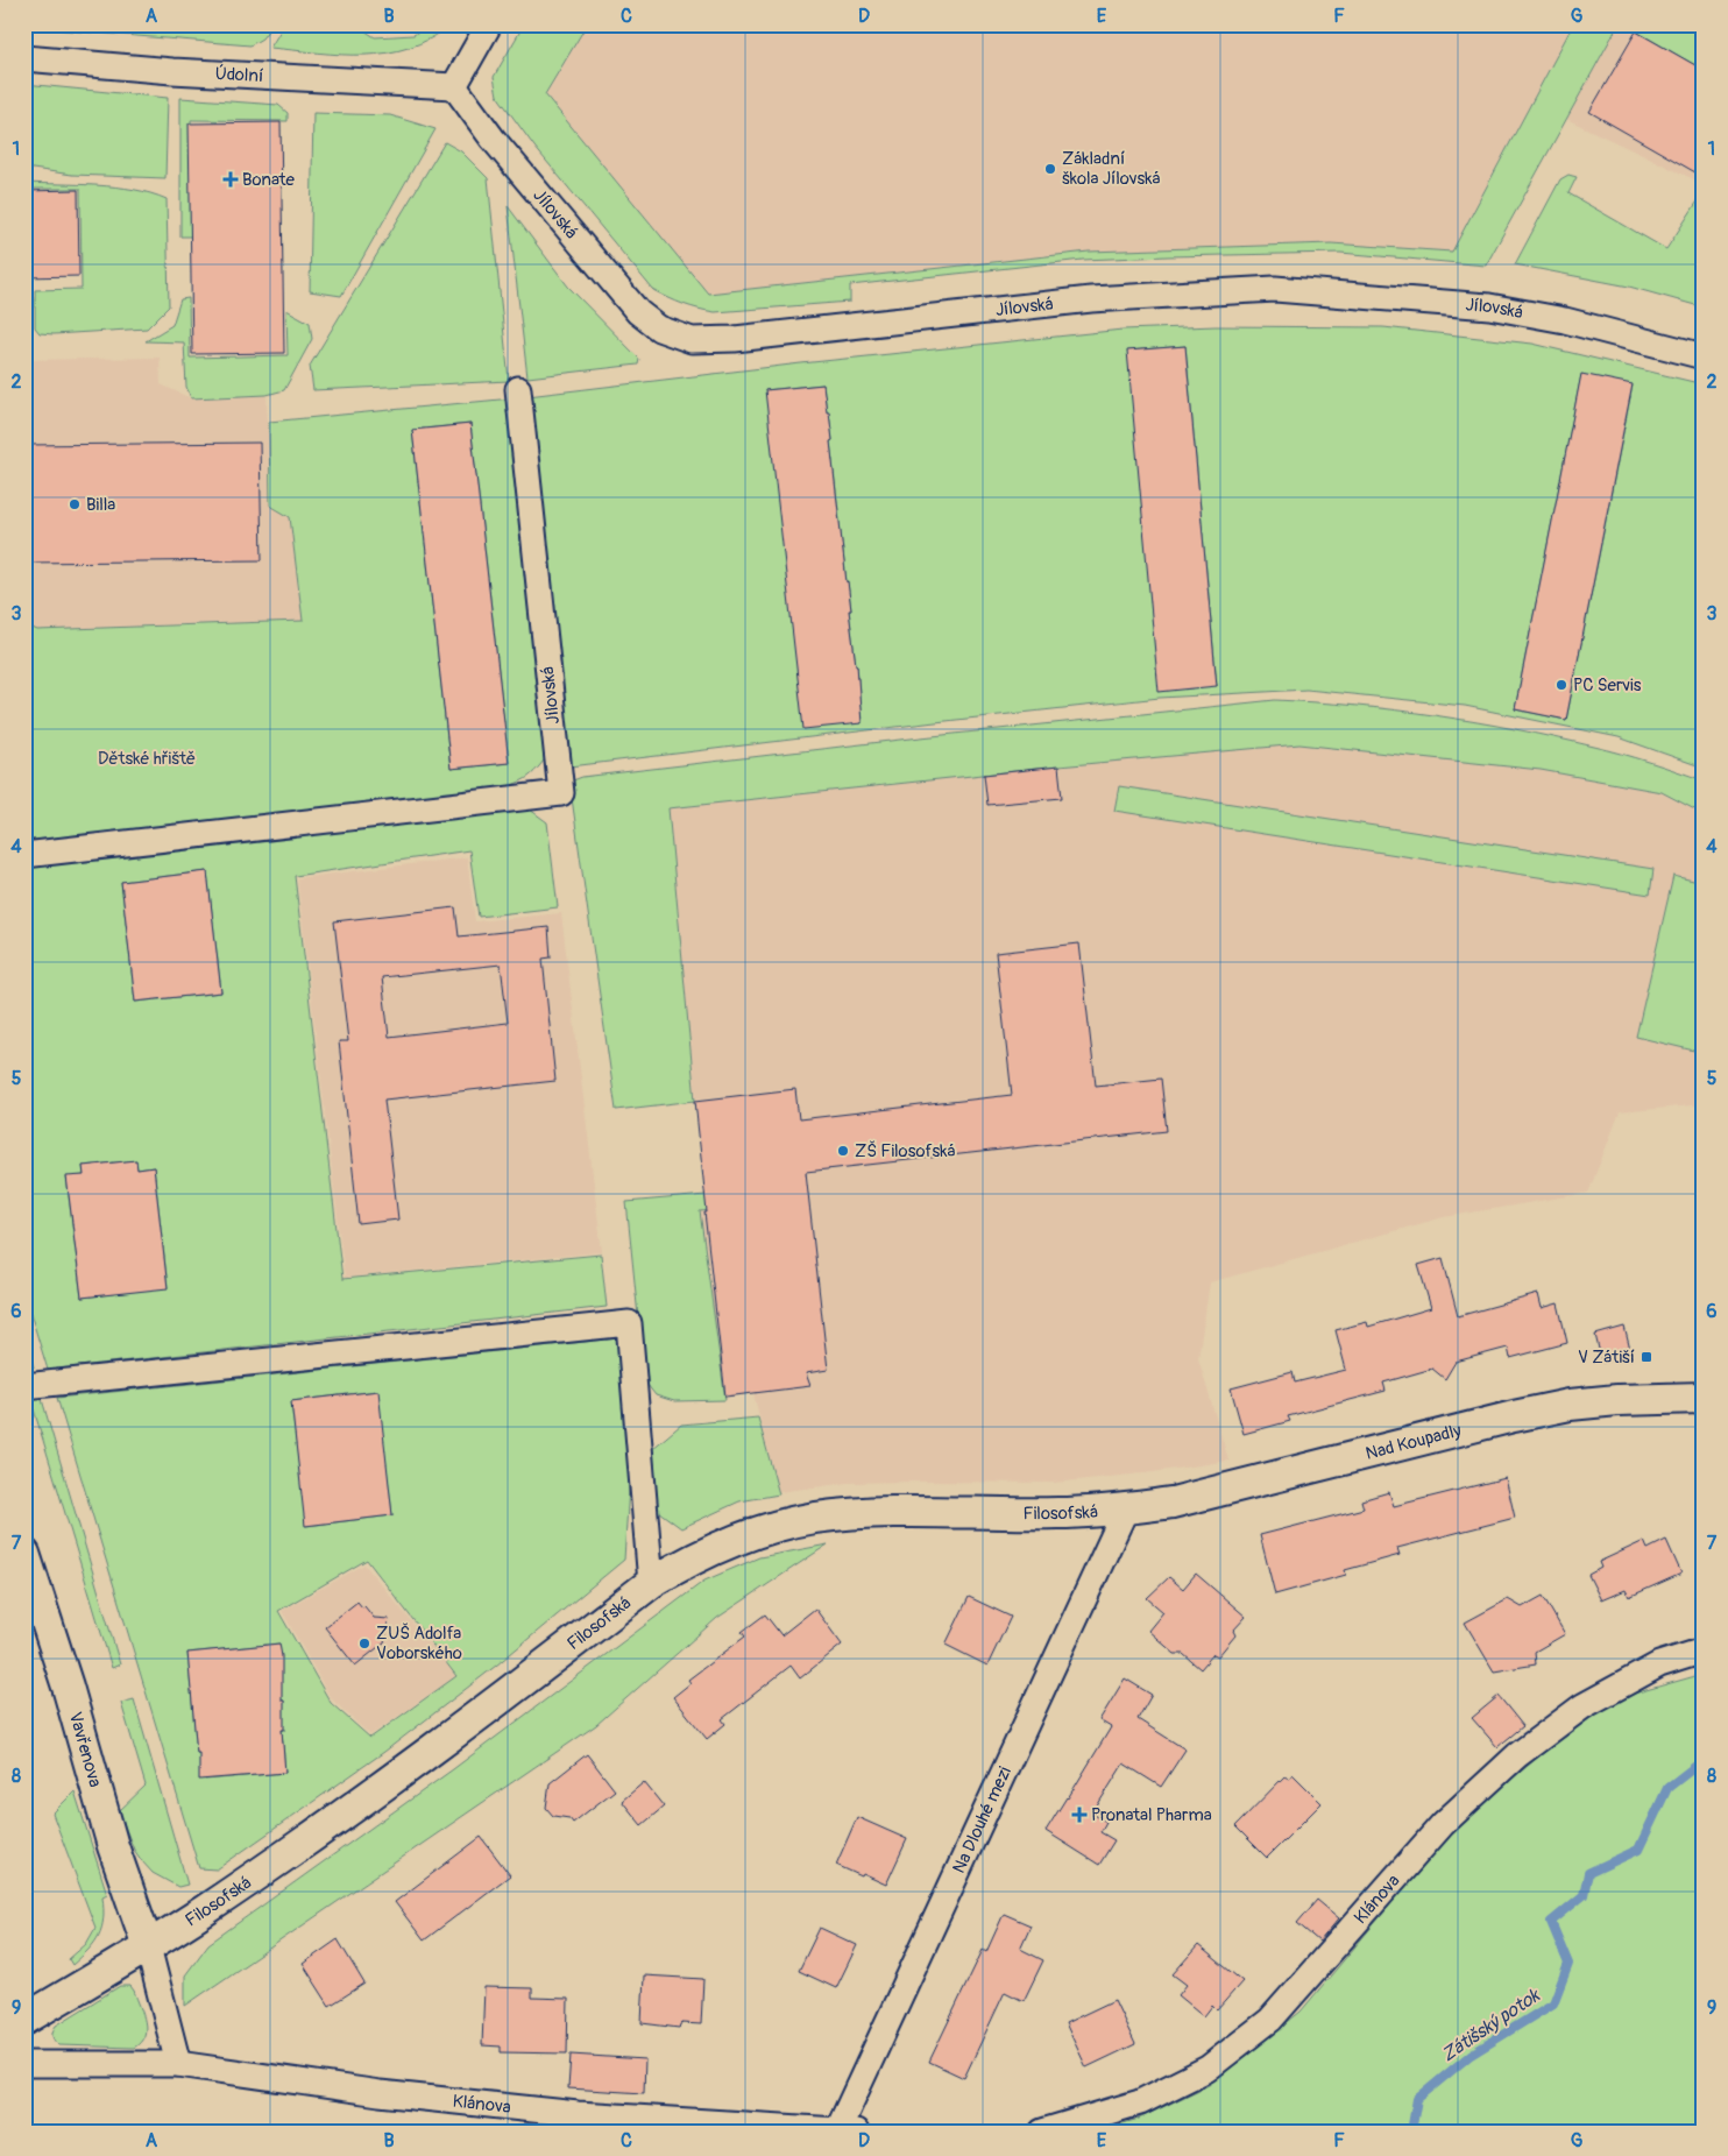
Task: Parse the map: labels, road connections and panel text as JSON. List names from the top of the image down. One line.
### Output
{"streets":{"street":["Údolní","Jílovská","Nad Koupadly","Filosofská","Vavřenova","Na Dlouhé mezi","Klánova"]},"crossings":[["Údolní","Jílovská"],["Nad Koupadly","Filosofská"],["Nad Koupadly","Na Dlouhé mezi"],["Filosofská","Vavřenova"],["Filosofská","Na Dlouhé mezi"],["Na Dlouhé mezi","Klánova"]],"water":["Zátišský potok"],"parks":["Dětské hřiště"],"places":{"other":["Základní škola Jílovská","Billa","PC Servis","ZŠ Filosofská","ZUŠ Adolfa Voborského"],"health":["Bonate","Pronatal Pharma"],"transit":["V Zátiší"]},"grid":{"columns":["A","B","C","D","E","F","G"],"rows":["1","2","3","4","5","6","7","8","9"]}}
